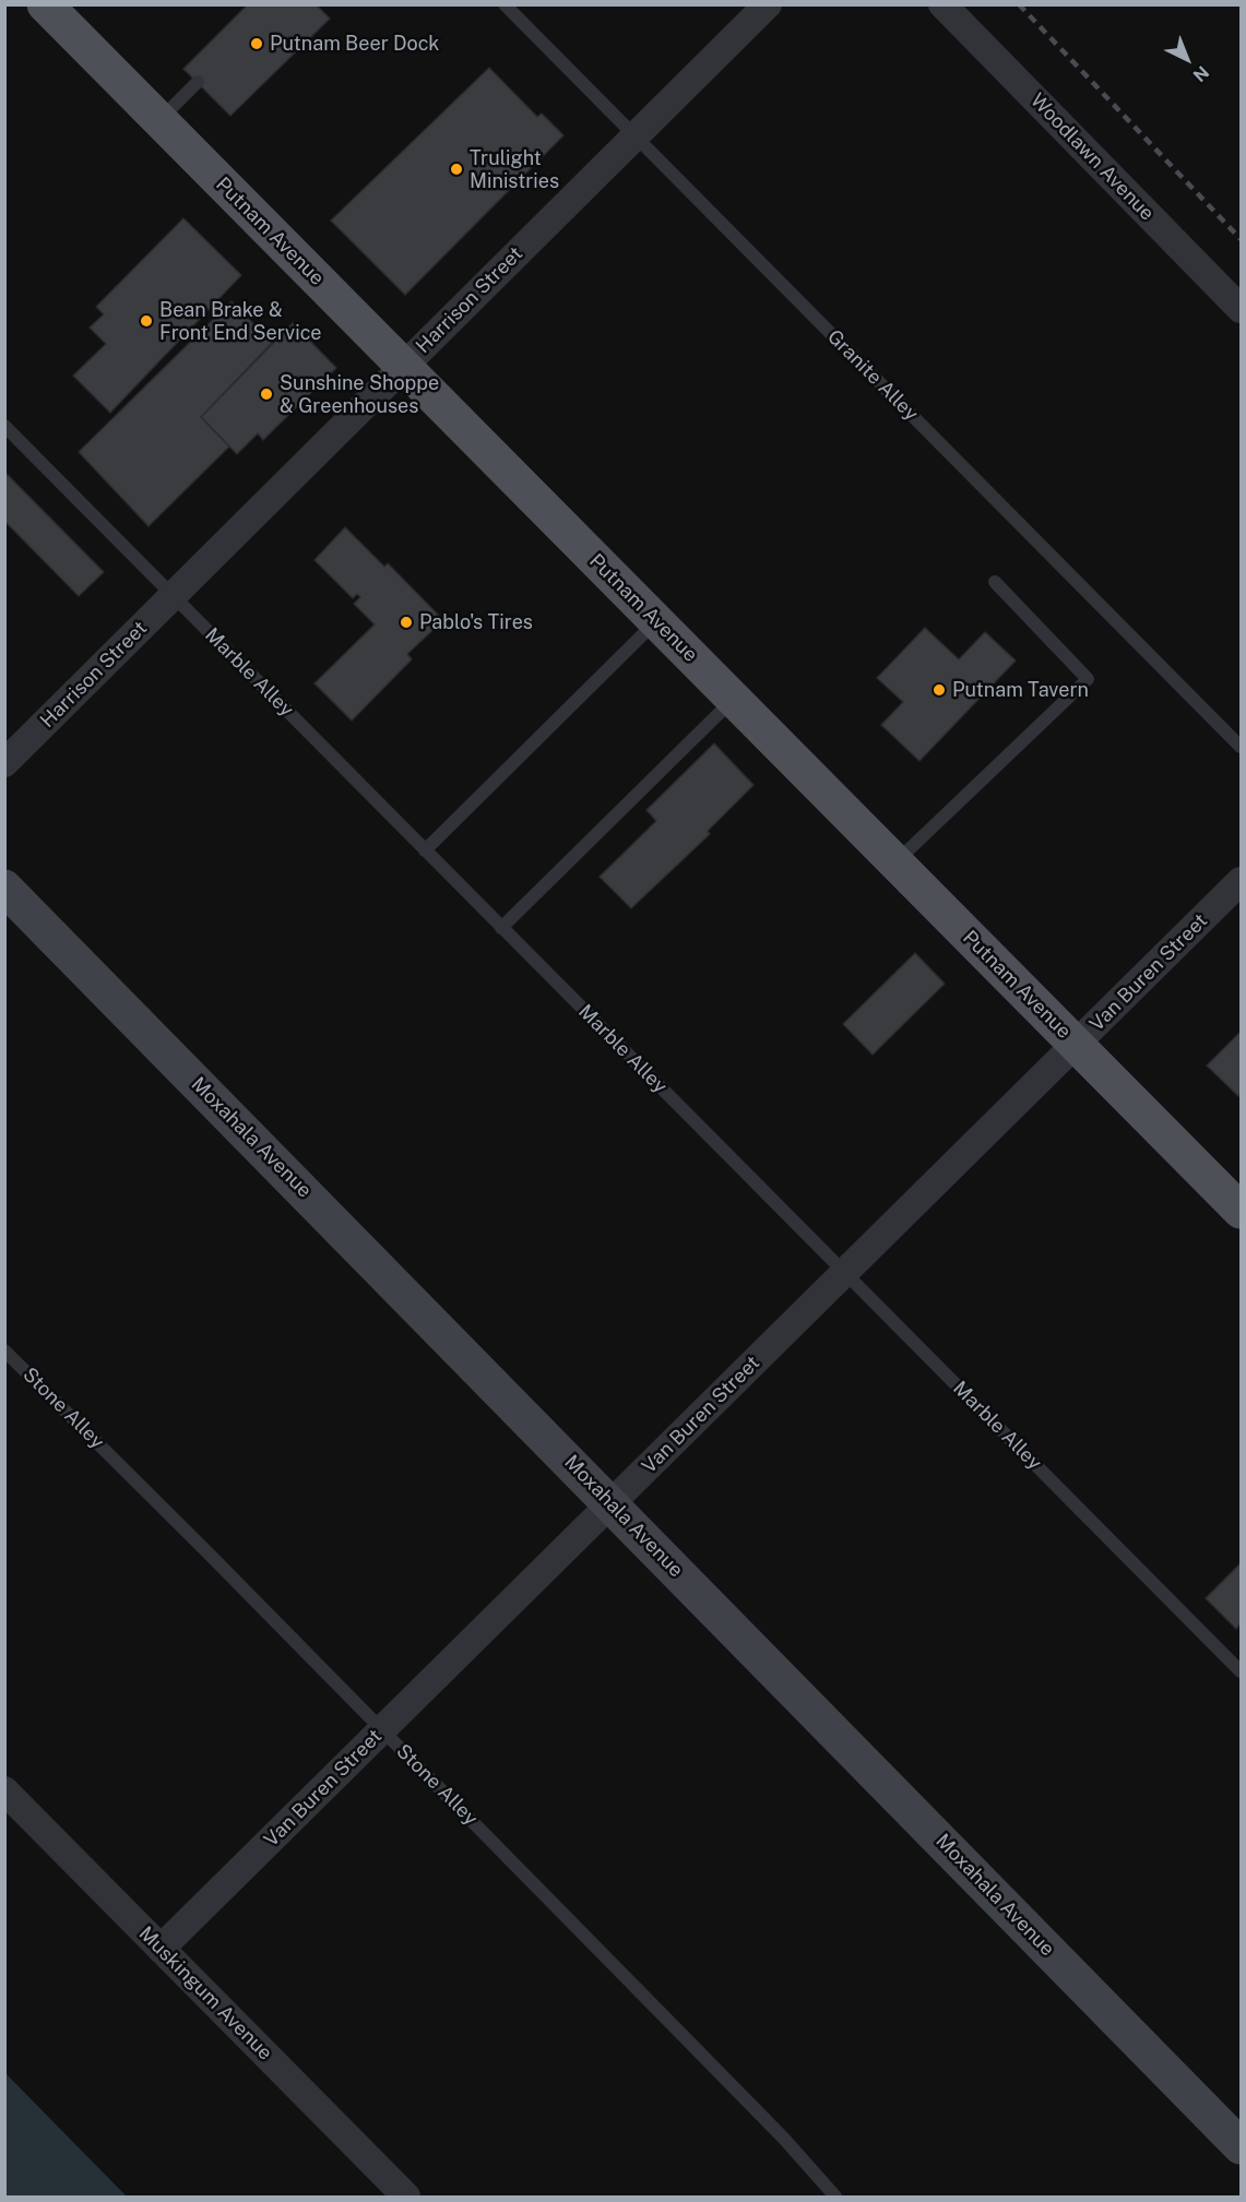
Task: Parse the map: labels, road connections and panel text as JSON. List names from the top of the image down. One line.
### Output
{"streets":{"main road":["Putnam Avenue"],"street":["Woodlawn Avenue","Harrison Street","Van Buren Street","Moxahala Avenue","Muskingum Avenue"],"lane":["Granite Alley","Marble Alley","Stone Alley"]},"crossings":[["Putnam Avenue","Harrison Street"],["Putnam Avenue","Van Buren Street"],["Harrison Street","Granite Alley"],["Harrison Street","Marble Alley"],["Marble Alley","Van Buren Street"],["Van Buren Street","Moxahala Avenue"],["Van Buren Street","Stone Alley"],["Van Buren Street","Muskingum Avenue"]],"places":["Putnam Beer Dock","Trulight Ministries","Bean Brake & Front End Service","Sunshine Shoppe & Greenhouses","Pablo's Tires","Putnam Tavern"],"north":"bottom right"}
